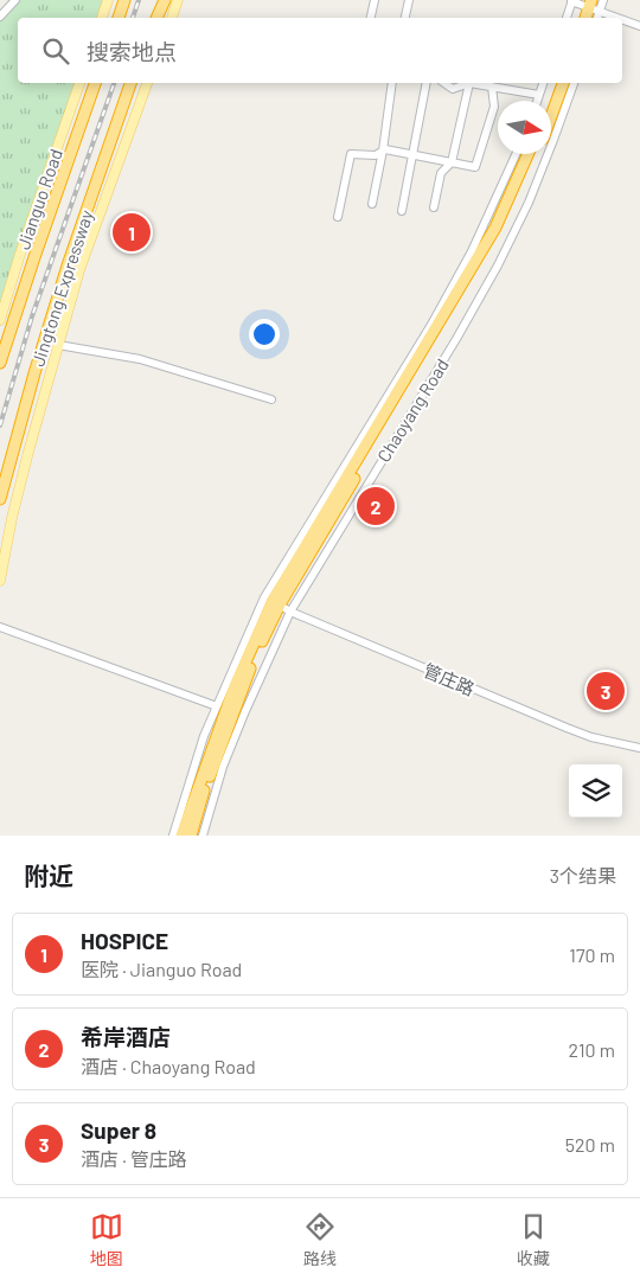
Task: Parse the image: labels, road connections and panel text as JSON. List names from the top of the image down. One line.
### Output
{"streets":{"highway":["Jingtong Expressway","Chaoyang Road"],"main road":["Jianguo Road"],"street":["管庄路"]},"crossings":[["Chaoyang Road","管庄路"]],"north":"right","page":{"search":"搜索地点","pins":["1","2","3"],"heading":["附近","3个结果"],"list":[{"mark":"1","name":"HOSPICE","note":"医院 · Jianguo Road","value":"170 m"},{"mark":"2","name":"希岸酒店","note":"酒店 · Chaoyang Road","value":"210 m"},{"mark":"3","name":"Super 8","note":"酒店 · 管庄路","value":"520 m"}],"nav":["地图","路线","收藏"]}}
